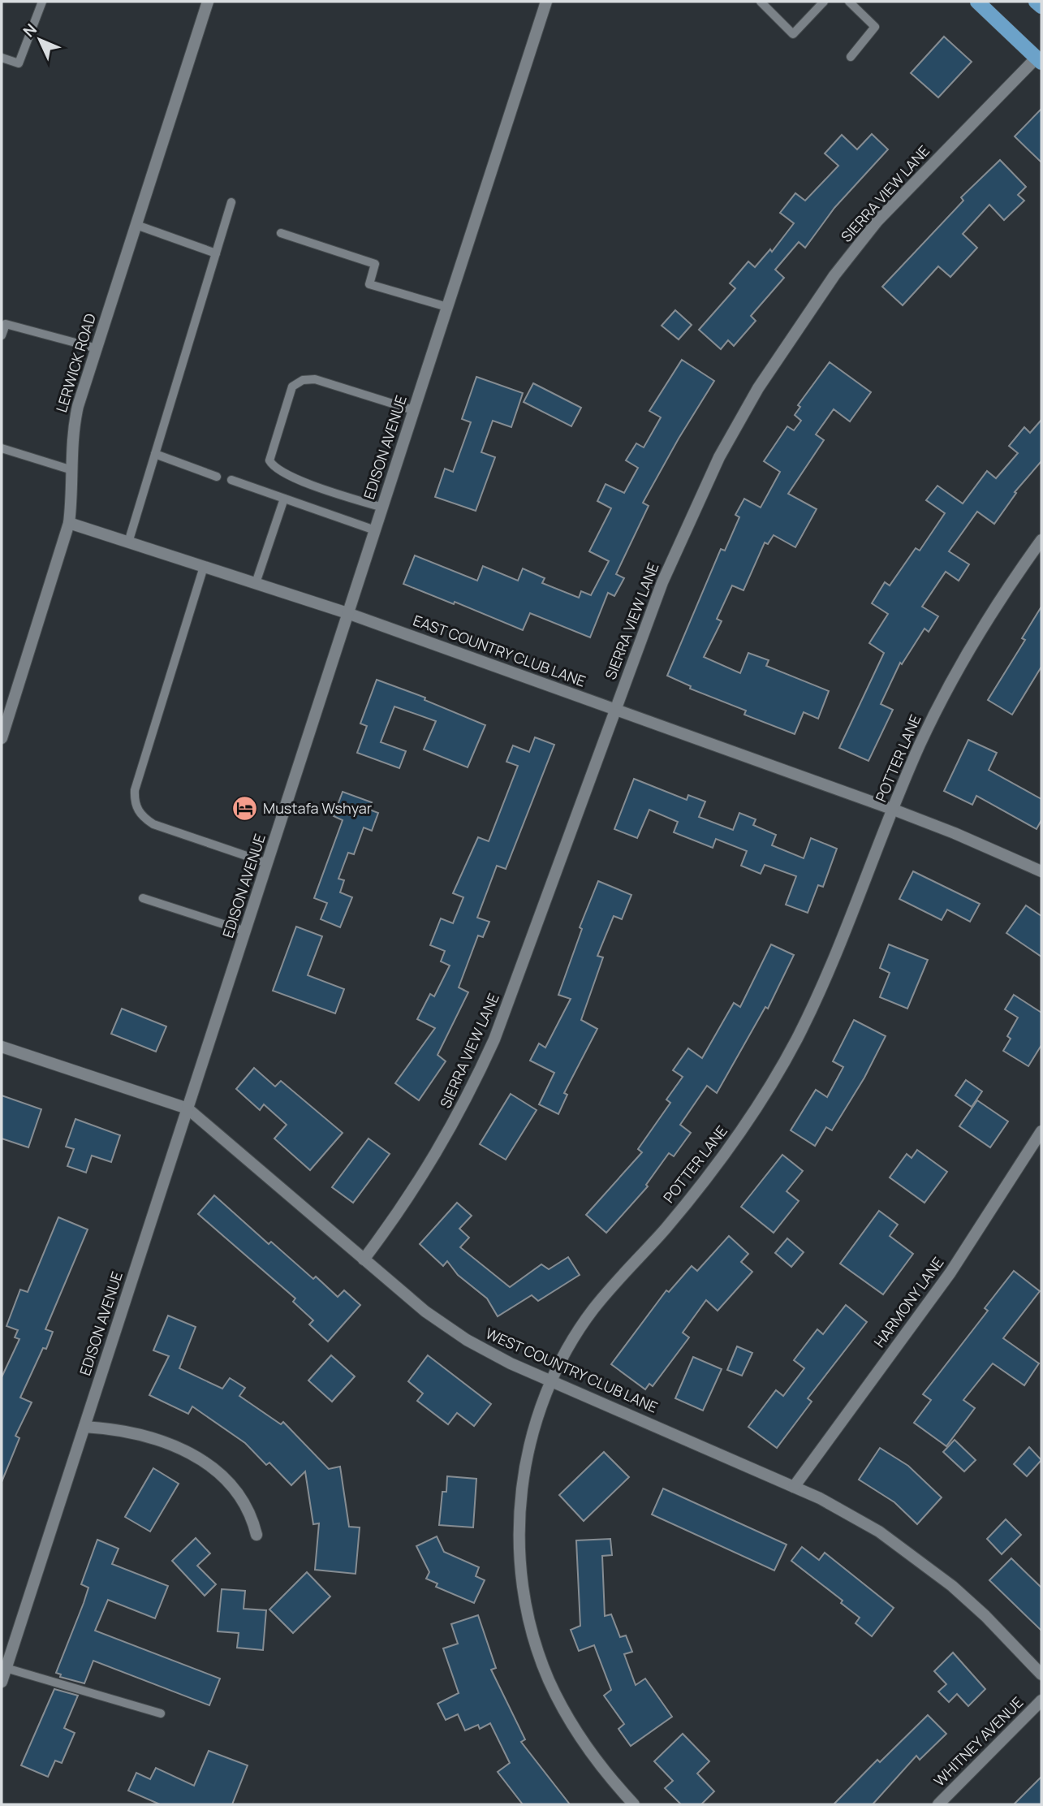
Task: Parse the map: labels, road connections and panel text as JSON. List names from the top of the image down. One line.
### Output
{"streets":{"street":["SIERRA VIEW LANE","LERWICK ROAD","EDISON AVENUE","EAST COUNTRY CLUB LANE","POTTER LANE","HARMONY LANE","WEST COUNTRY CLUB LANE","WHITNEY AVENUE"]},"crossings":[["SIERRA VIEW LANE","EAST COUNTRY CLUB LANE"],["SIERRA VIEW LANE","WEST COUNTRY CLUB LANE"],["LERWICK ROAD","EAST COUNTRY CLUB LANE"],["EDISON AVENUE","EAST COUNTRY CLUB LANE"],["EDISON AVENUE","WEST COUNTRY CLUB LANE"],["EAST COUNTRY CLUB LANE","POTTER LANE"],["POTTER LANE","WEST COUNTRY CLUB LANE"],["HARMONY LANE","WEST COUNTRY CLUB LANE"]],"places":{"hotel":["Mustafa Wshyar"]},"north":"top left"}
